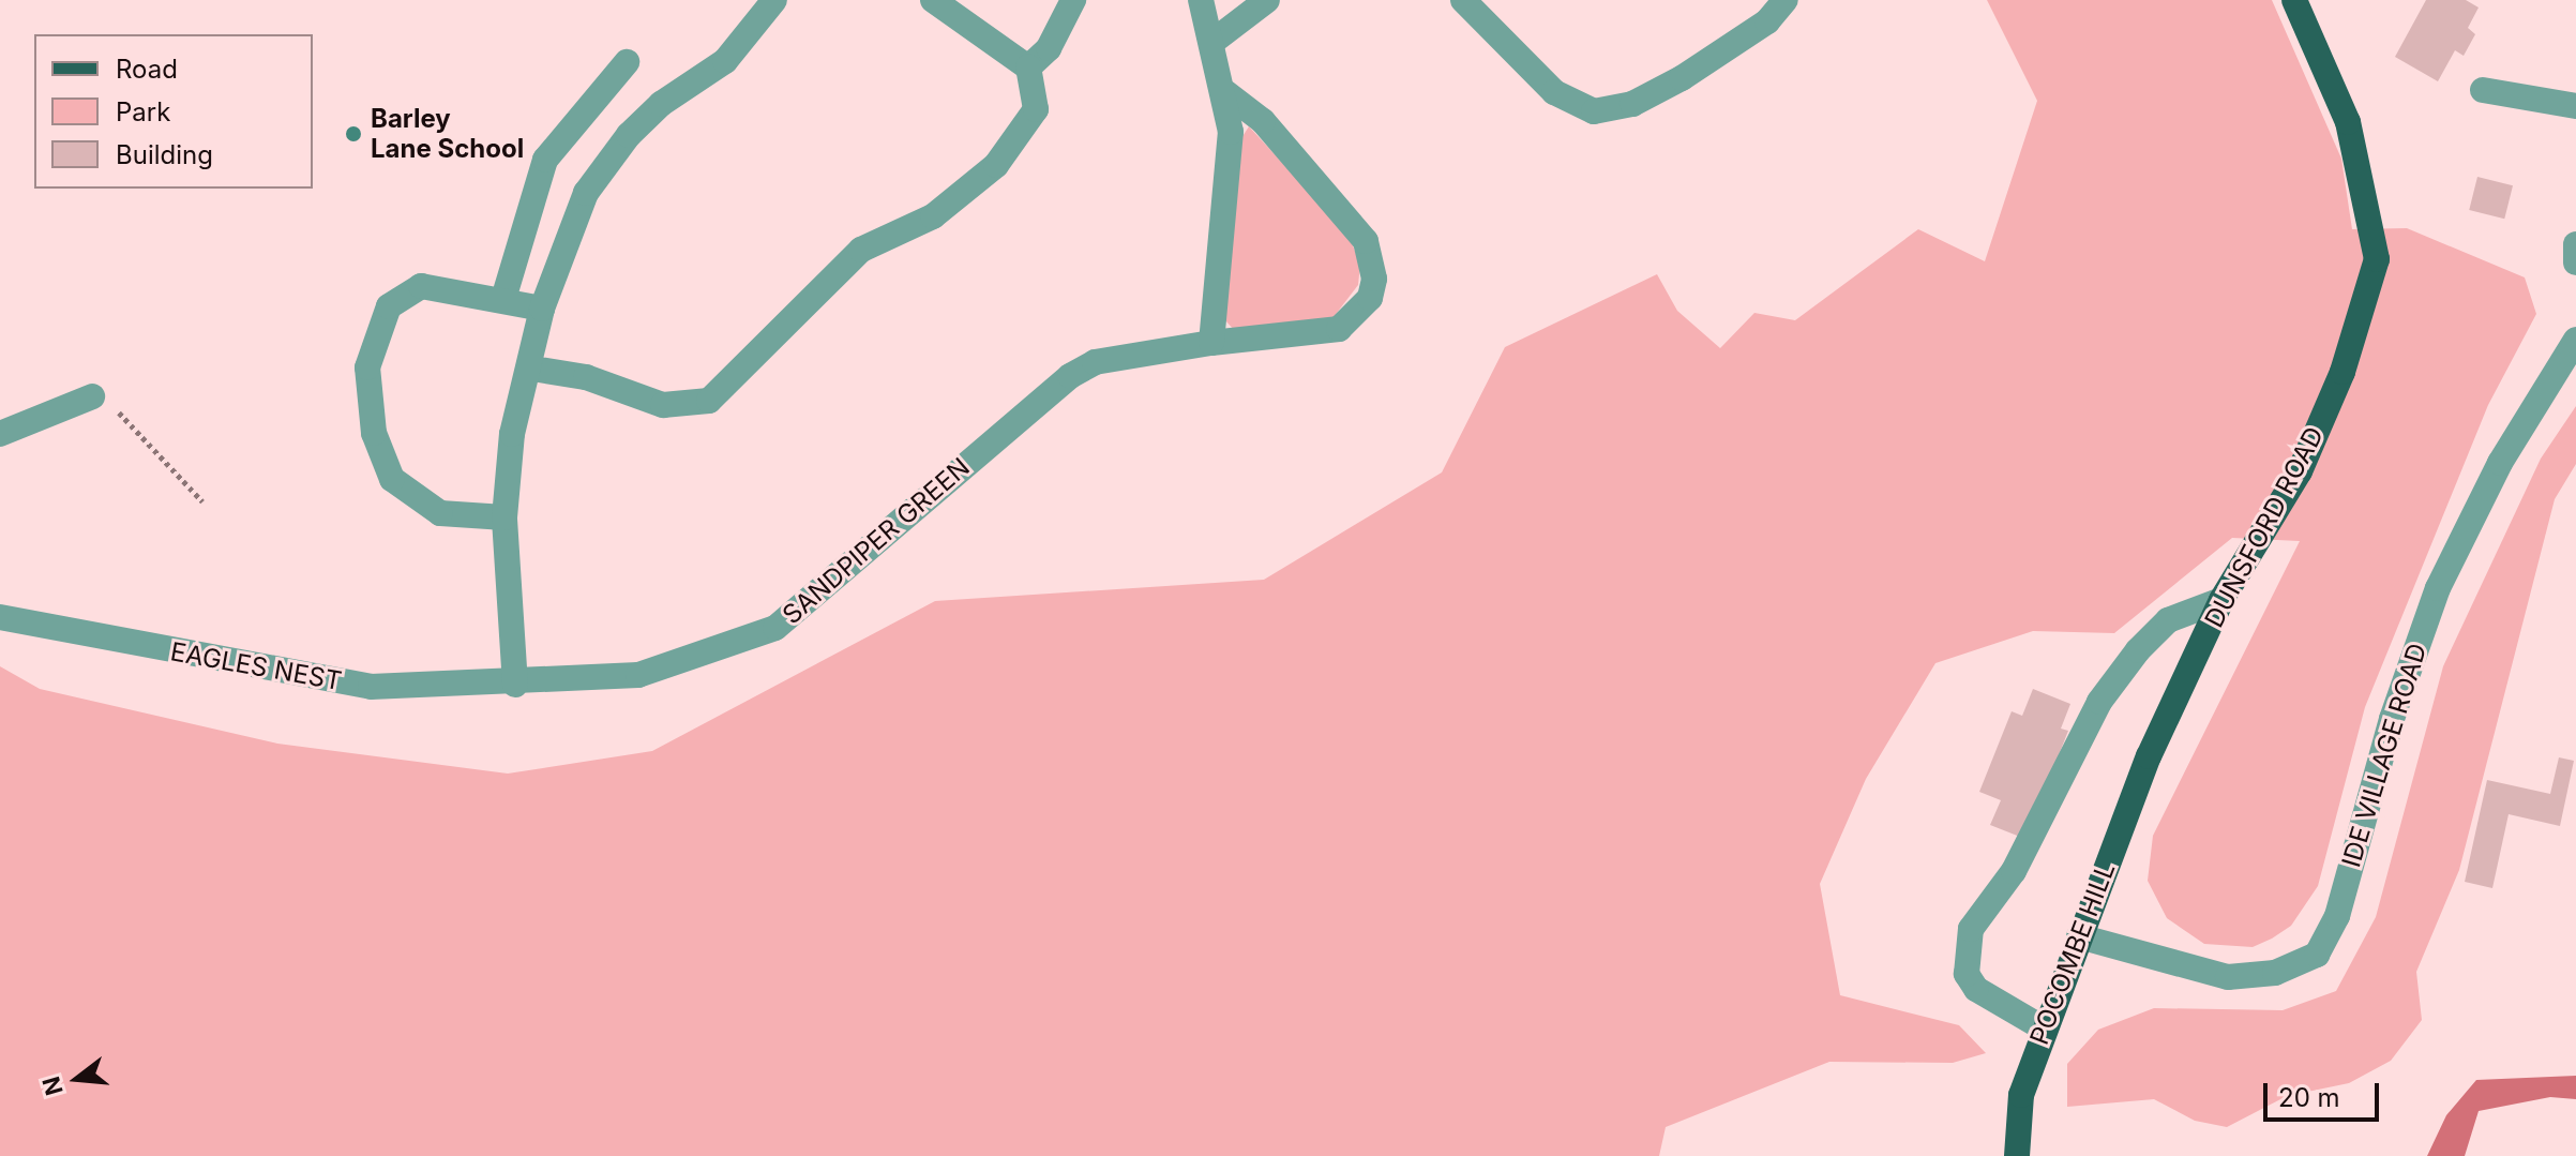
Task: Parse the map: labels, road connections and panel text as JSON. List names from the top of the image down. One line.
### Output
{"streets":{"main road":["DUNSFORD ROAD","POCOMBE HILL"],"street":["SANDPIPER GREEN","EAGLES NEST","IDE VILLAGE ROAD"]},"crossings":[["DUNSFORD ROAD","POCOMBE HILL"],["SANDPIPER GREEN","EAGLES NEST"],["IDE VILLAGE ROAD","POCOMBE HILL"]],"places":["Barley Lane School"],"legend":["Road","Park","Building"],"scale_bar":"20 m","north":"left"}
